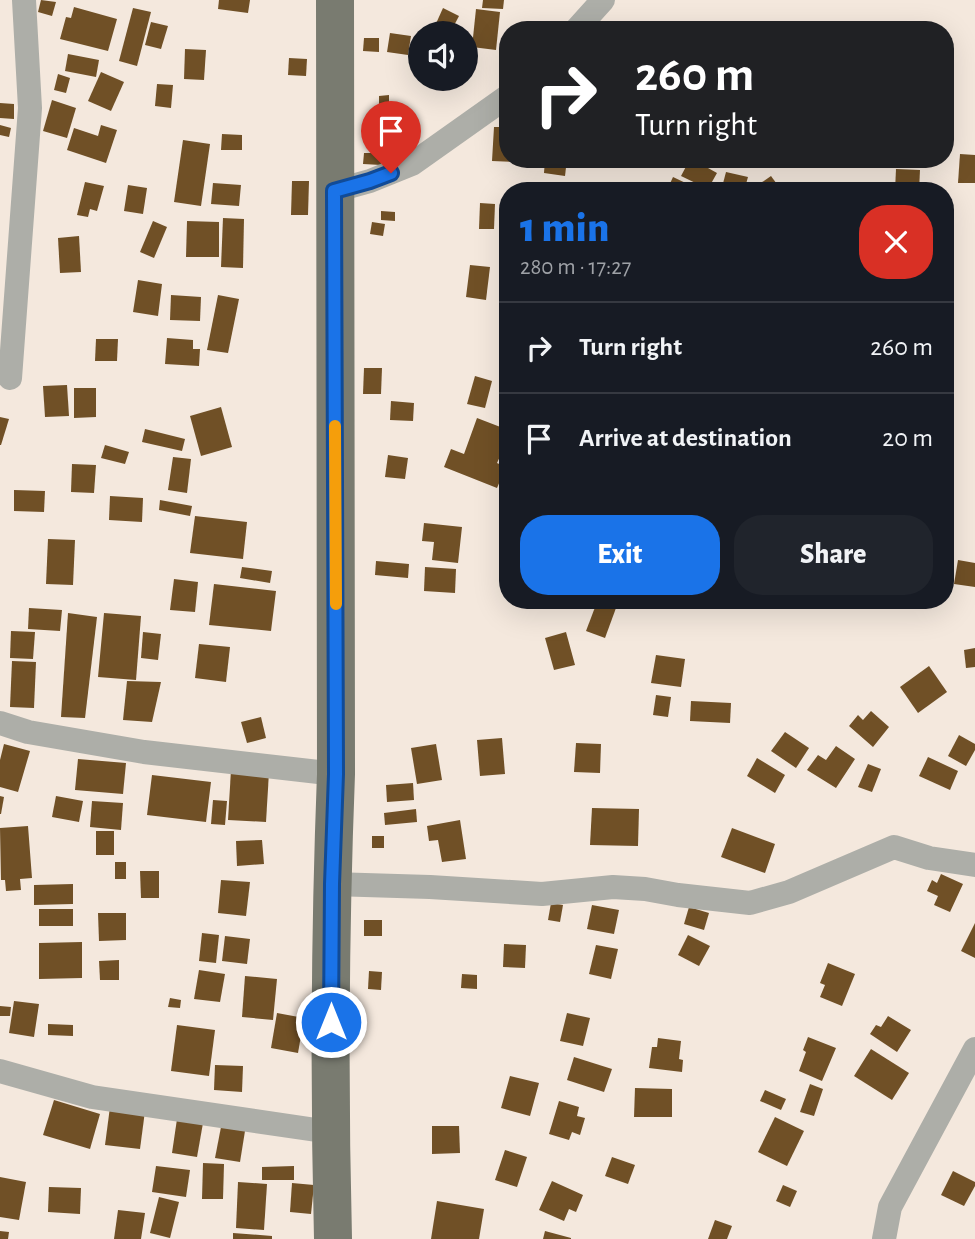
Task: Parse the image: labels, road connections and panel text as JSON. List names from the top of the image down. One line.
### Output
{"page":{"turn":["260 m","Turn right"],"heading":["1 min","280 m · 17:27"],"list":[{"name":"Turn right","value":"260 m"},{"name":"Arrive at destination","value":"20 m"}],"buttons":["Exit","Share"]}}
